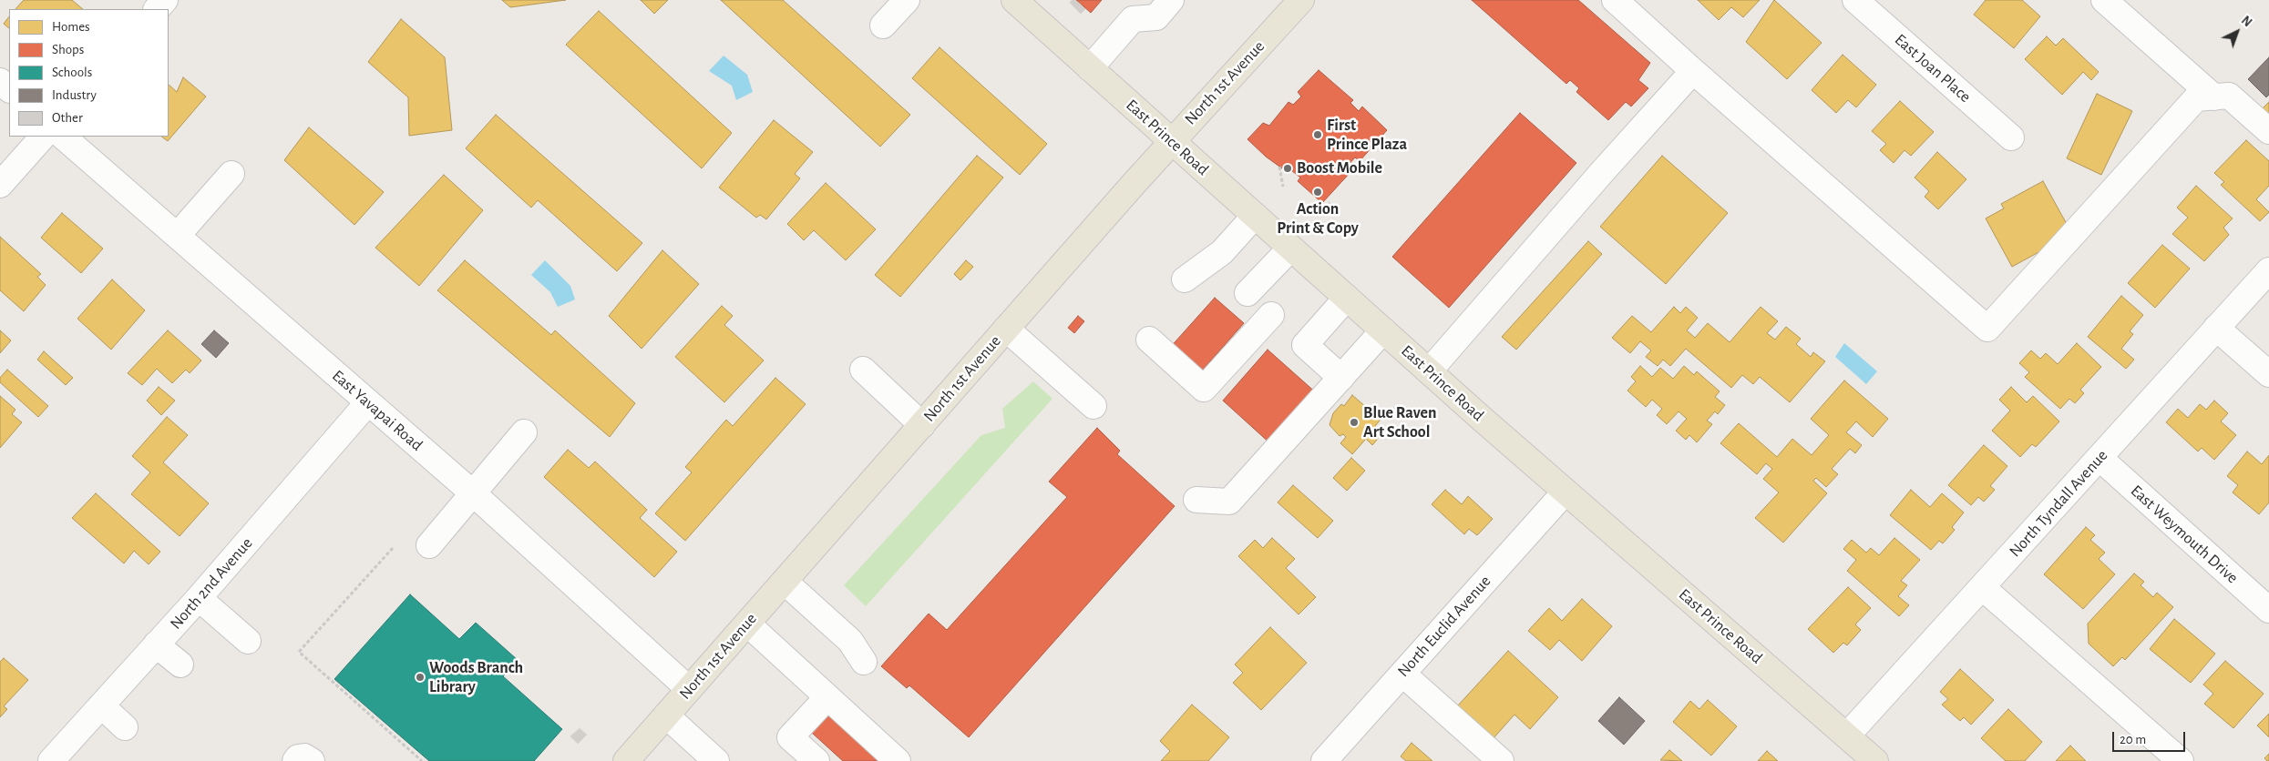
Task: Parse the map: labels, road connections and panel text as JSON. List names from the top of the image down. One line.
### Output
{"streets":{"main road":["North 1st Avenue","East Prince Road"],"street":["East Joan Place","East Yavapai Road","North Tyndall Avenue","East Weymouth Drive","North 2nd Avenue","North Euclid Avenue"]},"crossings":[["North 1st Avenue","East Prince Road"],["North 1st Avenue","East Yavapai Road"],["East Prince Road","North Tyndall Avenue"],["East Prince Road","North Euclid Avenue"],["East Yavapai Road","North 2nd Avenue"],["North Tyndall Avenue","East Weymouth Drive"]],"places":["First Prince Plaza","Boost Mobile","Action Print & Copy","Blue Raven Art School","Woods Branch Library"],"legend":["Homes","Shops","Schools","Industry","Other"],"scale_bar":"20 m","north":"top right"}
